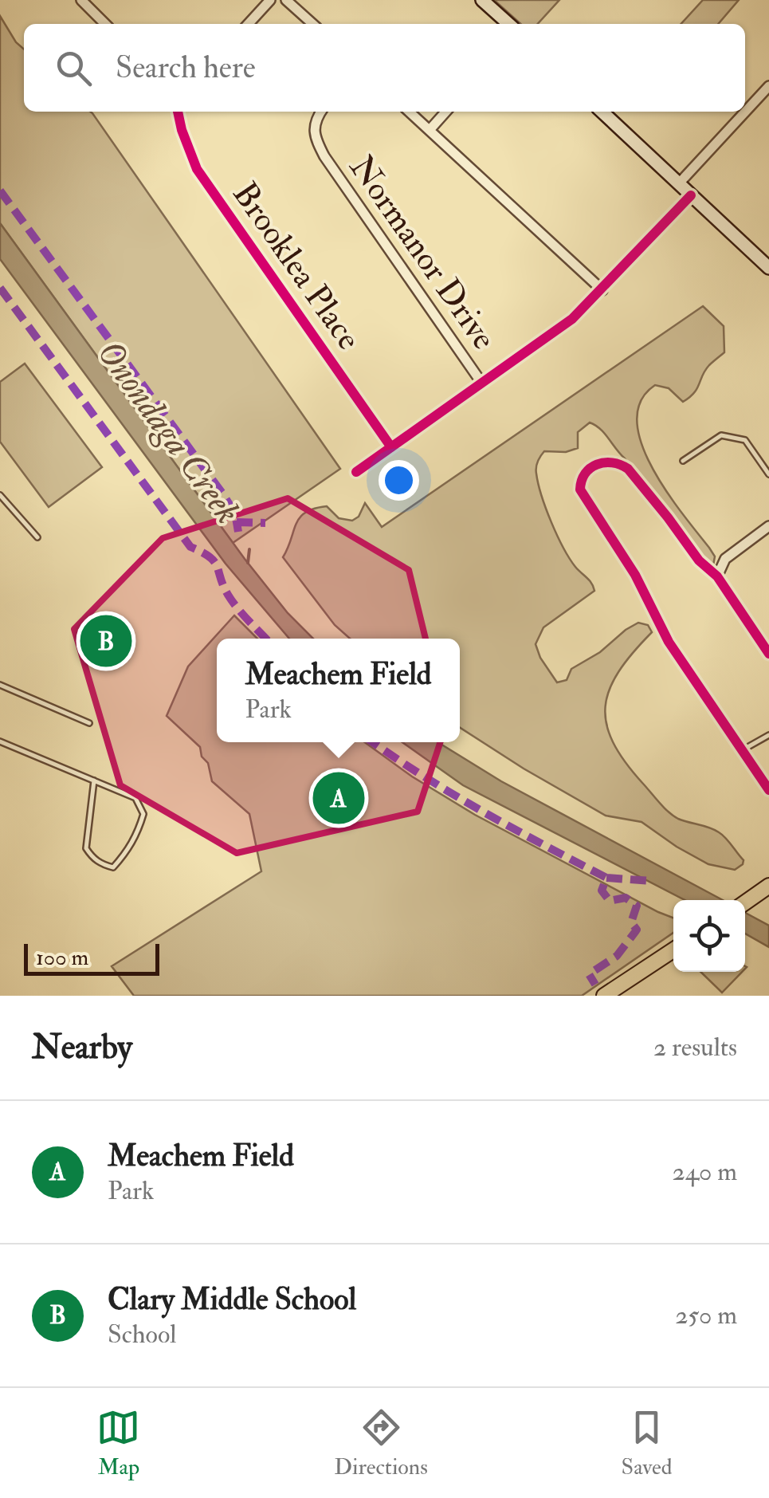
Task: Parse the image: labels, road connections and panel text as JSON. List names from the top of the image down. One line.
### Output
{"streets":{"street":["Normanor Drive","Brooklea Place"]},"water":["Onondaga Creek"],"scale_bar":"100 m","page":{"search":"Search here","pins":["B","A"],"popup":["Meachem Field","Park"],"scale":"100 m","heading":["Nearby","2 results"],"list":[{"mark":"A","name":"Meachem Field","note":"Park","value":"240 m"},{"mark":"B","name":"Clary Middle School","note":"School","value":"250 m"}],"nav":["Map","Directions","Saved"]}}
